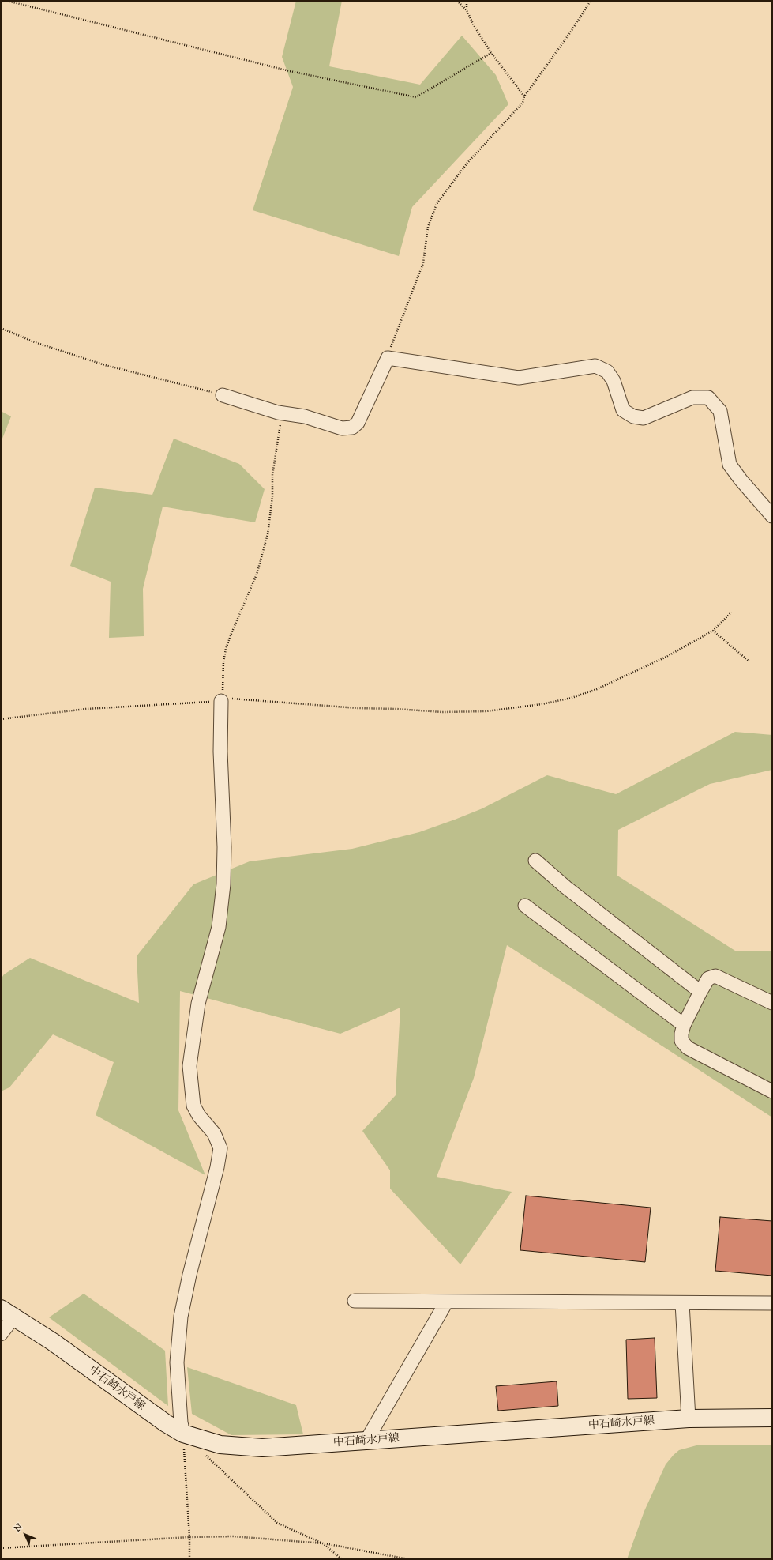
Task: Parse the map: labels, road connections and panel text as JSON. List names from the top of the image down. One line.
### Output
{"streets":{"main road":["中石崎水戸線"]},"north":"top left"}
